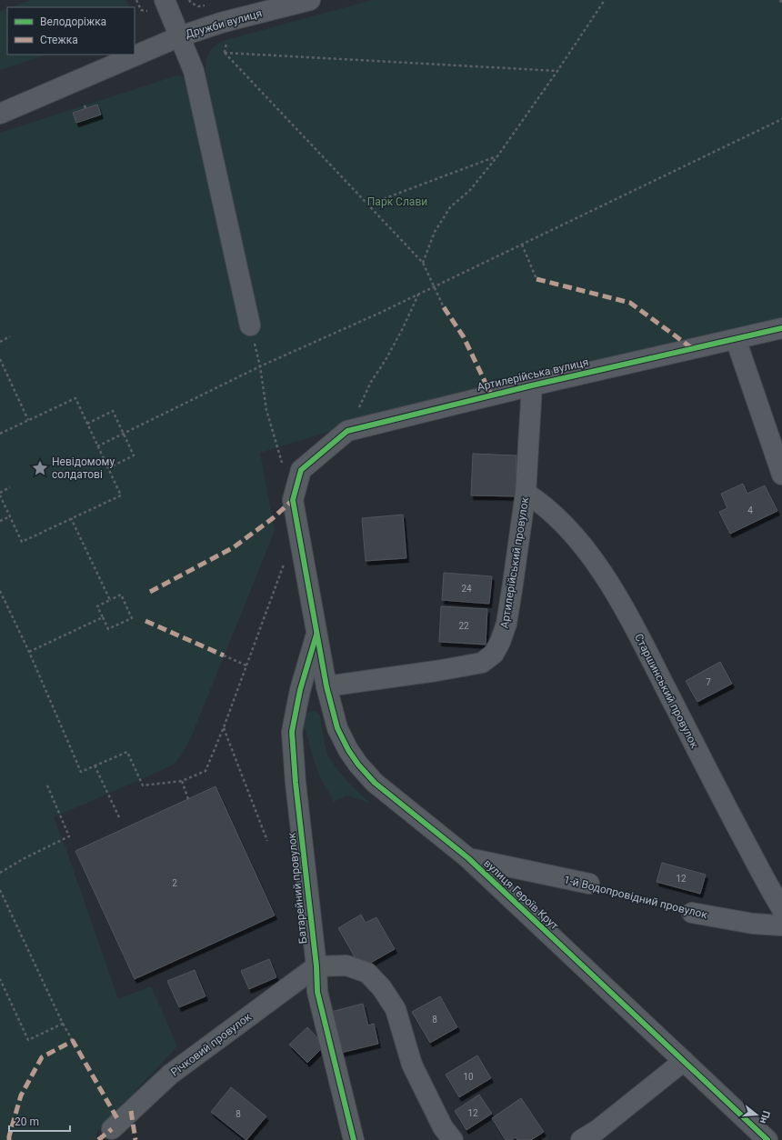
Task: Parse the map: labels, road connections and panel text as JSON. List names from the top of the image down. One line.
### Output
{"streets":{"street":["Дружби вулиця","Артилерійська вулиця","Артилерійський провулок","Старшинський провулок","Батарейний провулок","вулиця Героїв Крут","1-й Водопровідний провулок","Річковий провулок"]},"crossings":[["Артилерійська вулиця","Артилерійський провулок"],["Артилерійська вулиця","вулиця Героїв Крут"],["Артилерійський провулок","Старшинський провулок"],["Артилерійський провулок","вулиця Героїв Крут"],["Батарейний провулок","вулиця Героїв Крут"],["Батарейний провулок","Річковий провулок"],["вулиця Героїв Крут","1-й Водопровідний провулок"]],"parks":["Парк Слави"],"places":{"place":["Невідомому солдатові"]},"house_numbers":["4","24","22","7","12","2","8","10","12","8"],"legend":["Велодоріжка","Стежка"],"scale_bar":"20 m","north":"right"}
